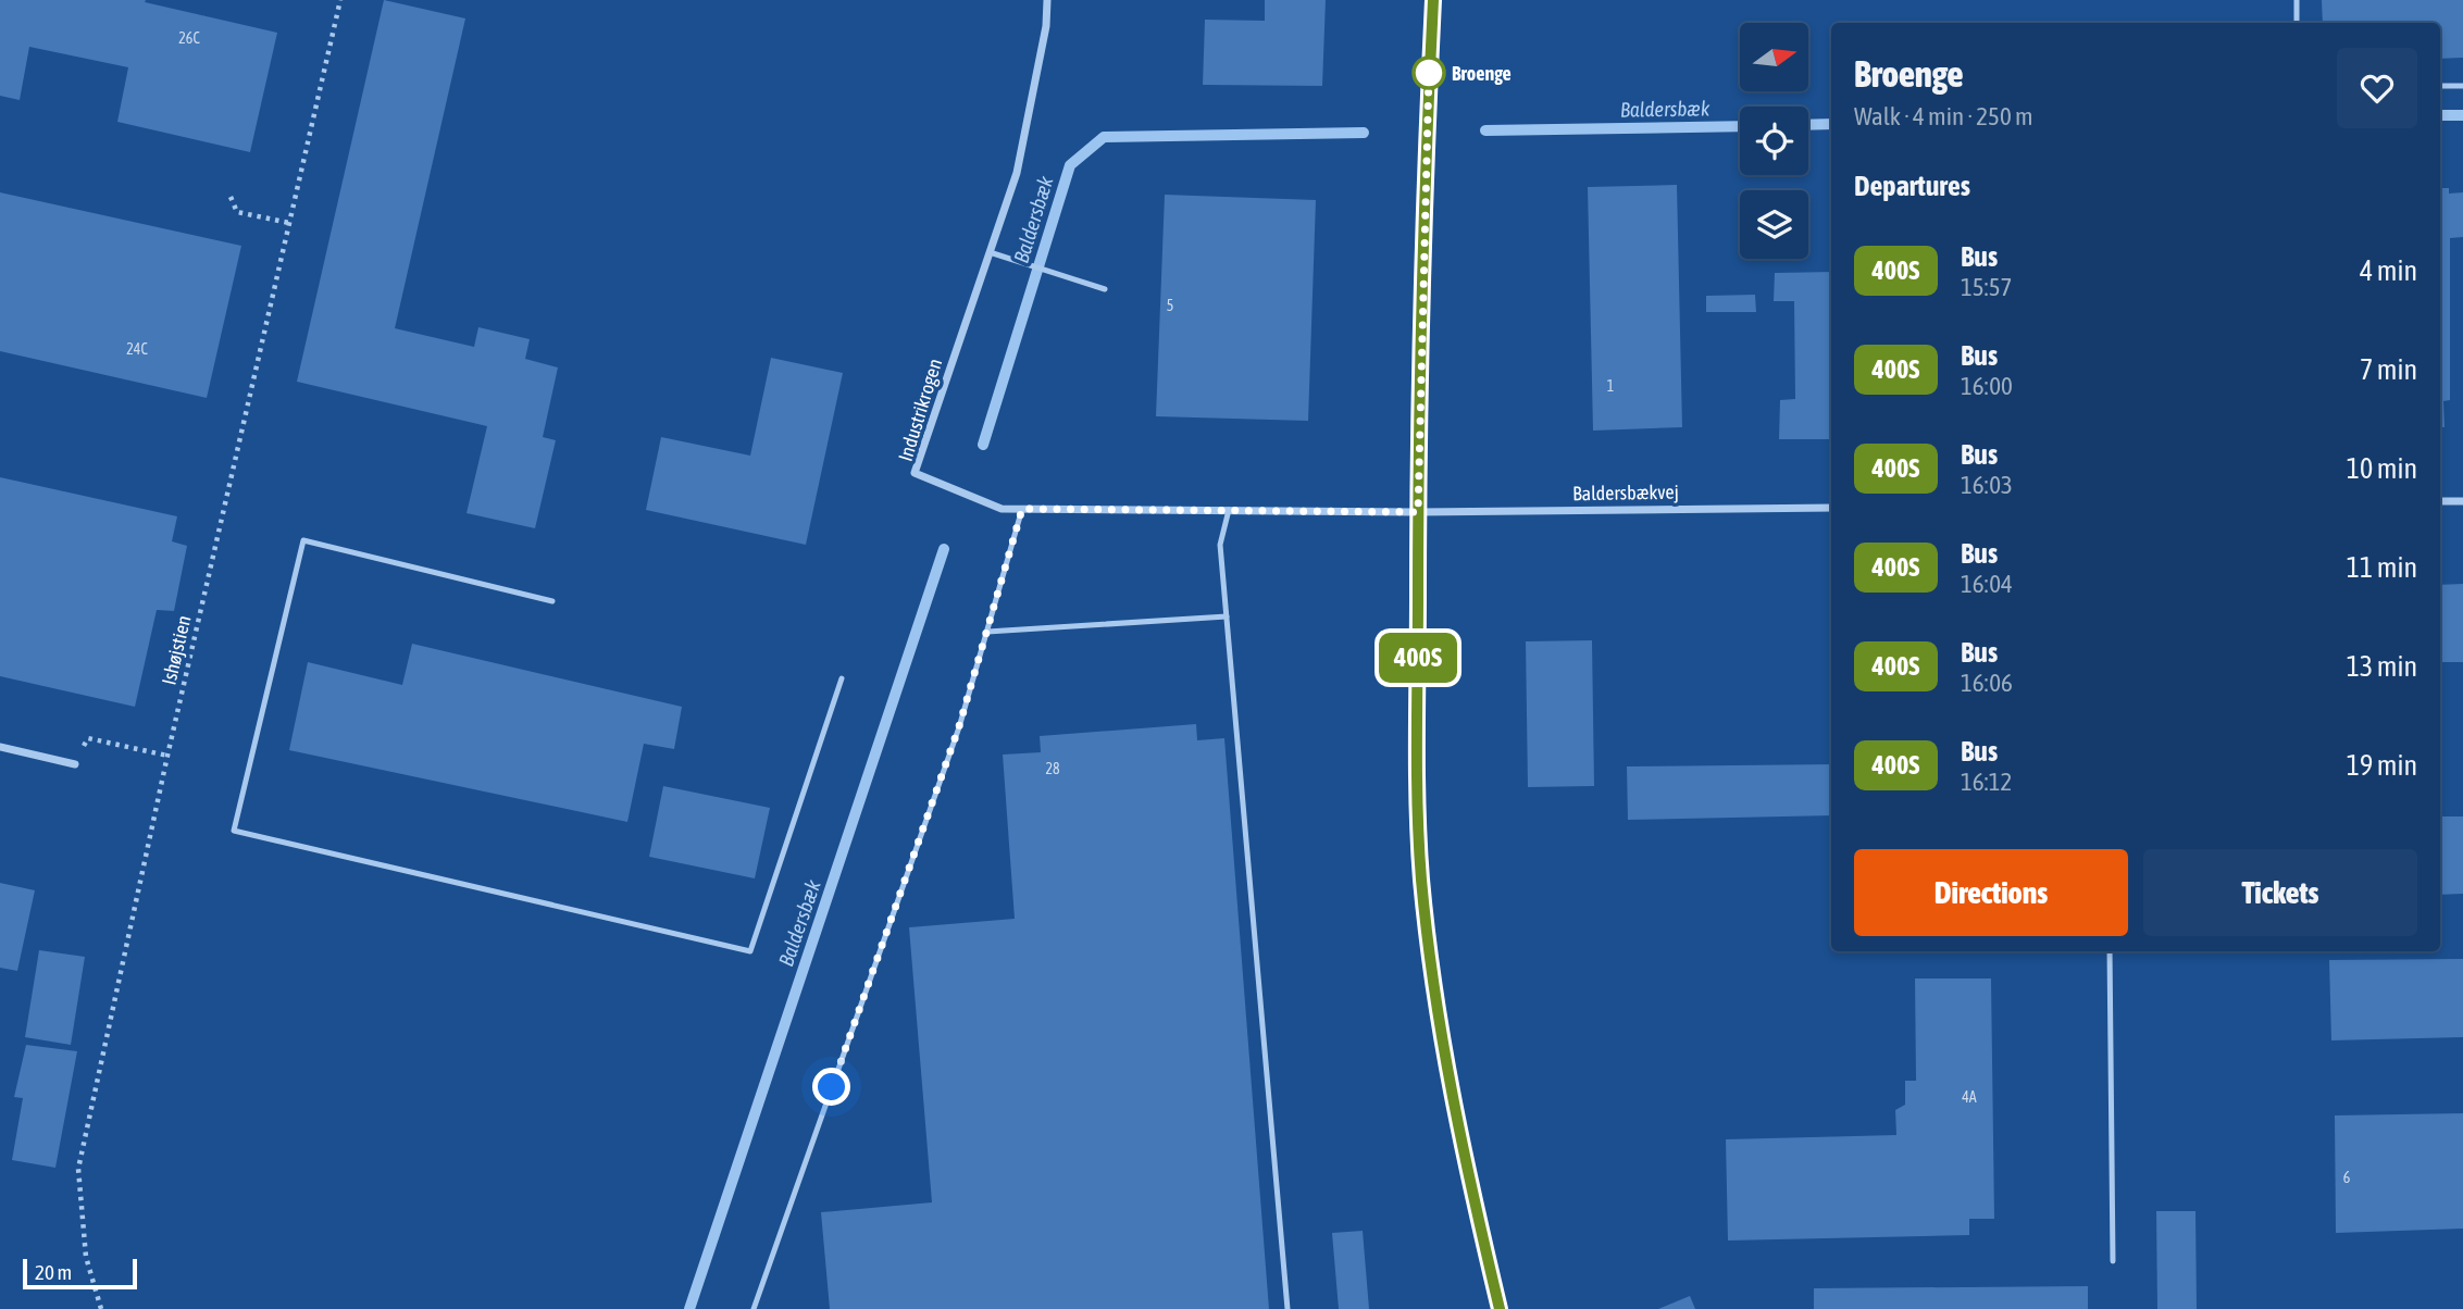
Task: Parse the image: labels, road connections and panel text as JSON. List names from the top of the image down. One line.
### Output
{"streets":{"street":["Industrikrogen","Baldersbækvej"],"path":["Ishøjstien"]},"crossings":[["Industrikrogen","Baldersbækvej"]],"water":["Baldersbæk"],"places":["Broenge"],"lines":["bus line 400S"],"house_numbers":["26C","5","24C","1","28","4A","6"],"scale_bar":"20 m","north":"right","page":{"on_map":"400S","heading":[["Broenge","Walk · 4 min · 250 m"],"Departures"],"list":[{"mark":"400S","name":"Bus","note":"15:57","value":"4 min"},{"mark":"400S","name":"Bus","note":"16:00","value":"7 min"},{"mark":"400S","name":"Bus","note":"16:03","value":"10 min"},{"mark":"400S","name":"Bus","note":"16:04","value":"11 min"},{"mark":"400S","name":"Bus","note":"16:06","value":"13 min"},{"mark":"400S","name":"Bus","note":"16:12","value":"19 min"}],"buttons":["Directions","Tickets"],"scale":"20 m"}}
